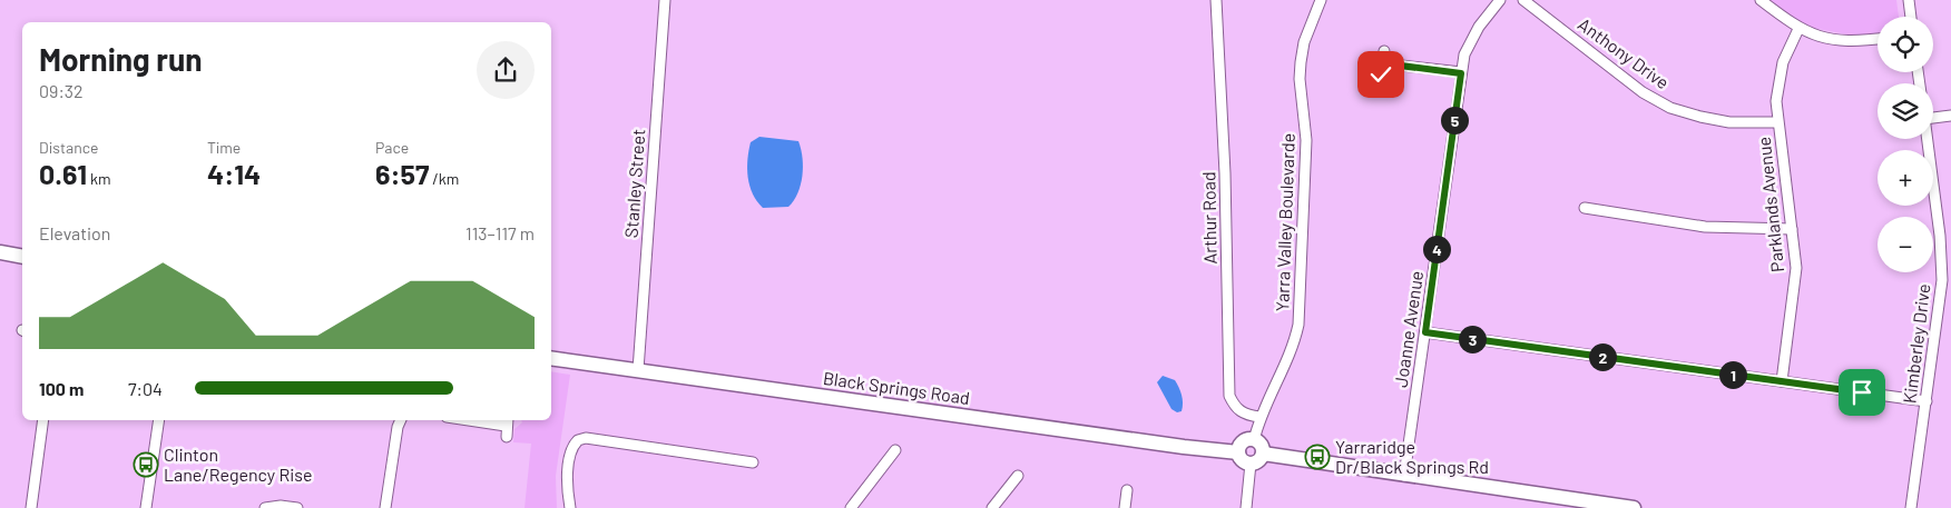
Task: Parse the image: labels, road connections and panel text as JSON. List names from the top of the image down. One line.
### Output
{"streets":{"main road":["Black Springs Road"],"street":["Anthony Drive","Stanley Street","Parklands Avenue","Arthur Road","Yarra Valley Boulevarde","Joanne Avenue","Kimberley Drive"]},"crossings":[["Anthony Drive","Parklands Avenue"],["Stanley Street","Black Springs Road"],["Arthur Road","Yarra Valley Boulevarde"],["Yarra Valley Boulevarde","Black Springs Road"]],"places":{"bus stop":["Yarraridge Dr/Black Springs Rd","Clinton Lane/Regency Rise"]},"page":{"map_buttons":["+","−"],"heading":["Morning run","09:32"],"pins":["5","4","3","2","1"],"stats":[["Distance","0.61 km"],["Time","4:14"],["Pace","6:57 /km"]],"chart":["Elevation","113–117 m"],"list":[{"name":"100 m","note":"7:04"}]}}
